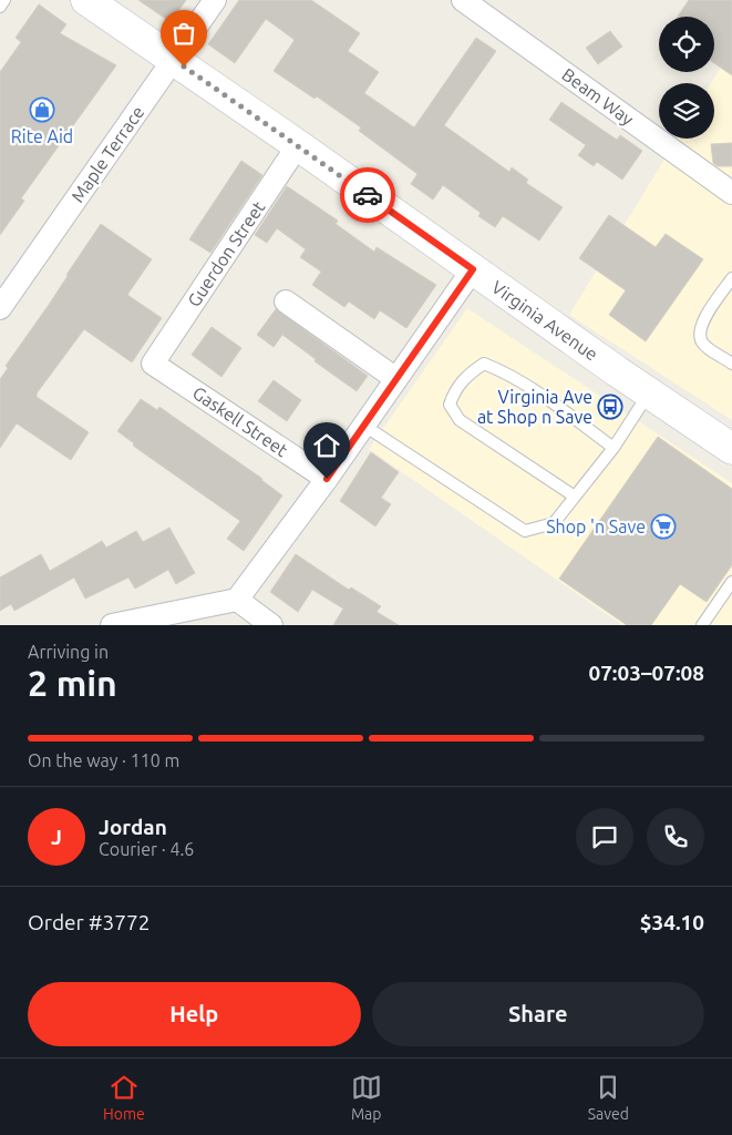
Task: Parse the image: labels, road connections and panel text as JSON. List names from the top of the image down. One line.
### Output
{"streets":{"street":["Beam Way","Maple Terrace","Guerdon Street","Virginia Avenue","Gaskell Street"]},"crossings":[["Maple Terrace","Virginia Avenue"],["Guerdon Street","Virginia Avenue"],["Guerdon Street","Gaskell Street"]],"places":{"shop":["Rite Aid"],"bus stop":["Virginia Ave at Shop n Save"],"supermarket":["Shop 'n Save"]},"page":{"heading":["2 min","Arriving in","07:03–07:08"],"panel":["Jordan","Courier · 4.6","Order #3772","$34.10"],"bar":"On the way · 110 m","round":"J","buttons":["Help","Share"],"tabs":["Home","Map","Saved"]}}
